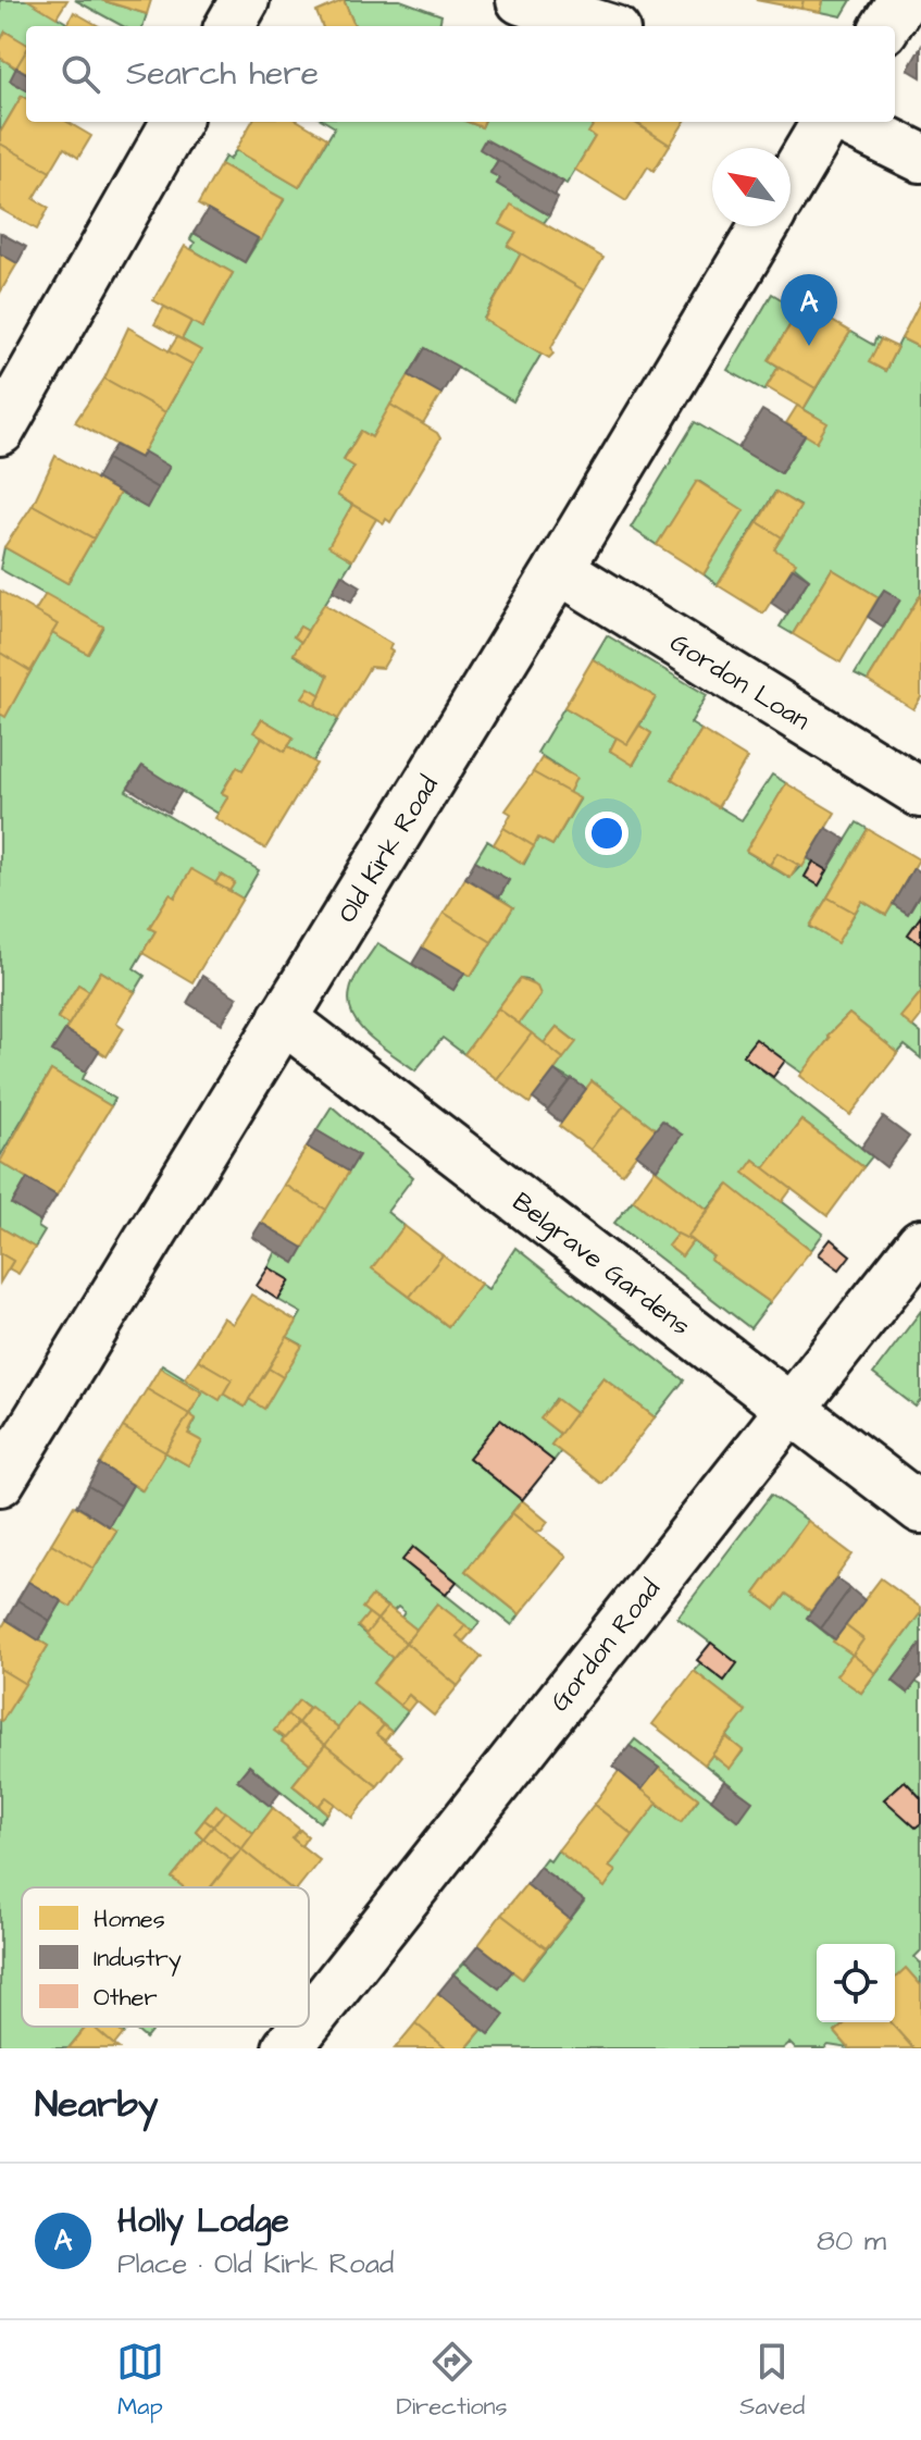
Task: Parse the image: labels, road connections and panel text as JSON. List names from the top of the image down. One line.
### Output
{"streets":{"street":["Gordon Loan","Old Kirk Road","Belgrave Gardens","Gordon Road"]},"crossings":[["Gordon Loan","Old Kirk Road"],["Old Kirk Road","Belgrave Gardens"],["Belgrave Gardens","Gordon Road"]],"legend":["Homes","Industry","Other"],"north":"top left","page":{"search":"Search here","pins":"A","heading":"Nearby","list":[{"mark":"A","name":"Holly Lodge","note":"Place · Old Kirk Road","value":"80 m"}],"nav":["Map","Directions","Saved"]}}
